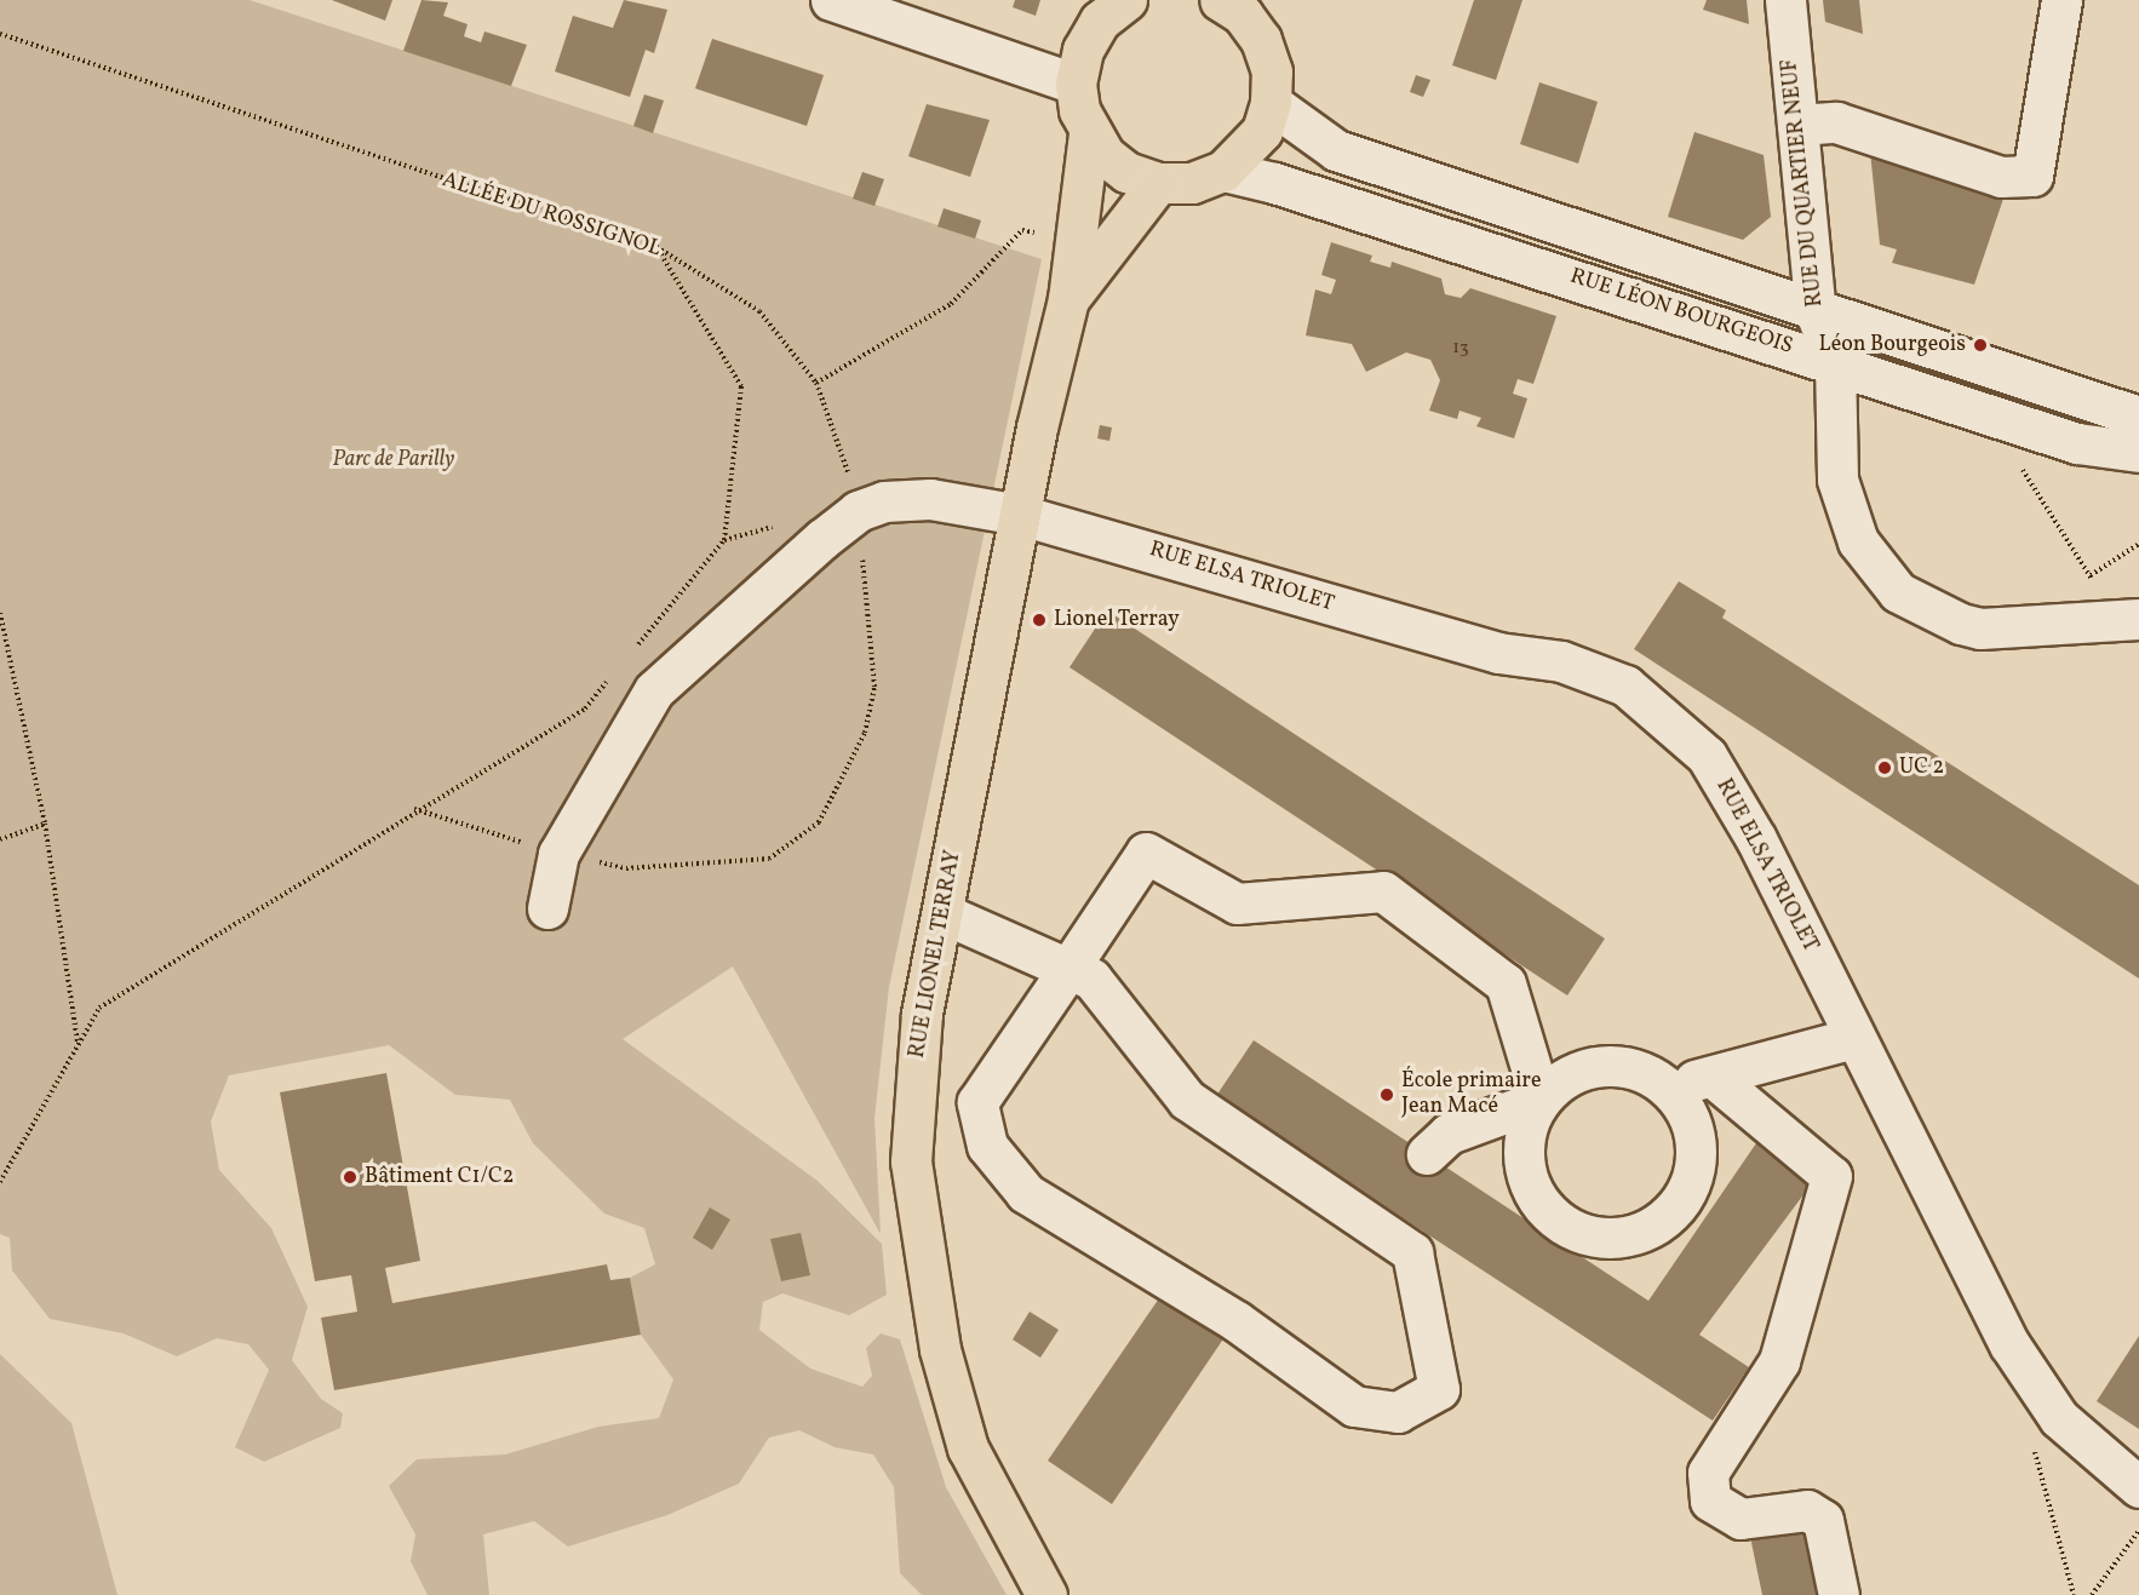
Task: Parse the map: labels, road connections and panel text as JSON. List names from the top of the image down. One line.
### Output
{"streets":{"main road":["RUE LIONEL TERRAY"],"street":["RUE DU QUARTIER NEUF","RUE LÉON BOURGEOIS","RUE ELSA TRIOLET"],"path":["ALLÉE DU ROSSIGNOL"]},"crossings":[["RUE DU QUARTIER NEUF","RUE LÉON BOURGEOIS"],["ALLÉE DU ROSSIGNOL","RUE ELSA TRIOLET"],["RUE ELSA TRIOLET","RUE LIONEL TERRAY"]],"parks":["Parc de Parilly"],"places":["Léon Bourgeois","Lionel Terray","UC 2","École primaire Jean Macé","Bâtiment C1/C2"],"house_numbers":["13"]}
